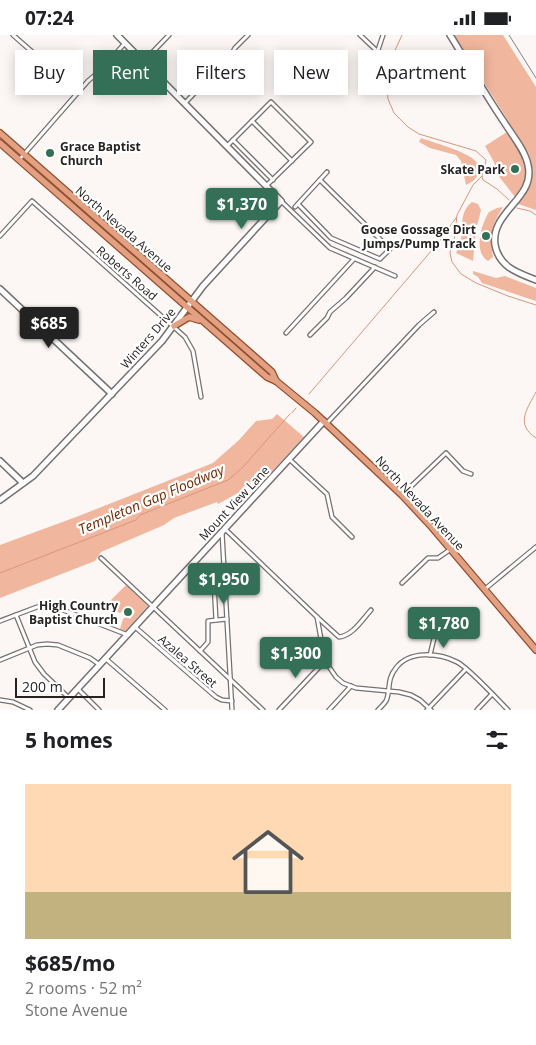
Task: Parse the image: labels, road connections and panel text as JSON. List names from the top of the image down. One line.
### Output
{"streets":{"main road":["North Nevada Avenue"],"street":["Roberts Road","Winters Drive","Mount View Lane","Azalea Street"]},"crossings":[["North Nevada Avenue","Winters Drive"],["North Nevada Avenue","Mount View Lane"],["Roberts Road","Winters Drive"],["Mount View Lane","Azalea Street"]],"water":["Templeton Gap Floodway"],"places":["Grace Baptist Church","Skate Park","Goose Gossage Dirt Jumps/Pump Track","High Country Baptist Church"],"scale_bar":"200 m","page":{"status":"07:24","chip":["Buy","Rent","Filters","New","Apartment"],"price":["$1,370","$685","$1,950","$1,780","$1,300"],"scale":"200 m","heading":"5 homes","list":[{"name":"$685/mo","note":"2 rooms · 52 m² · Stone Avenue"}]}}
